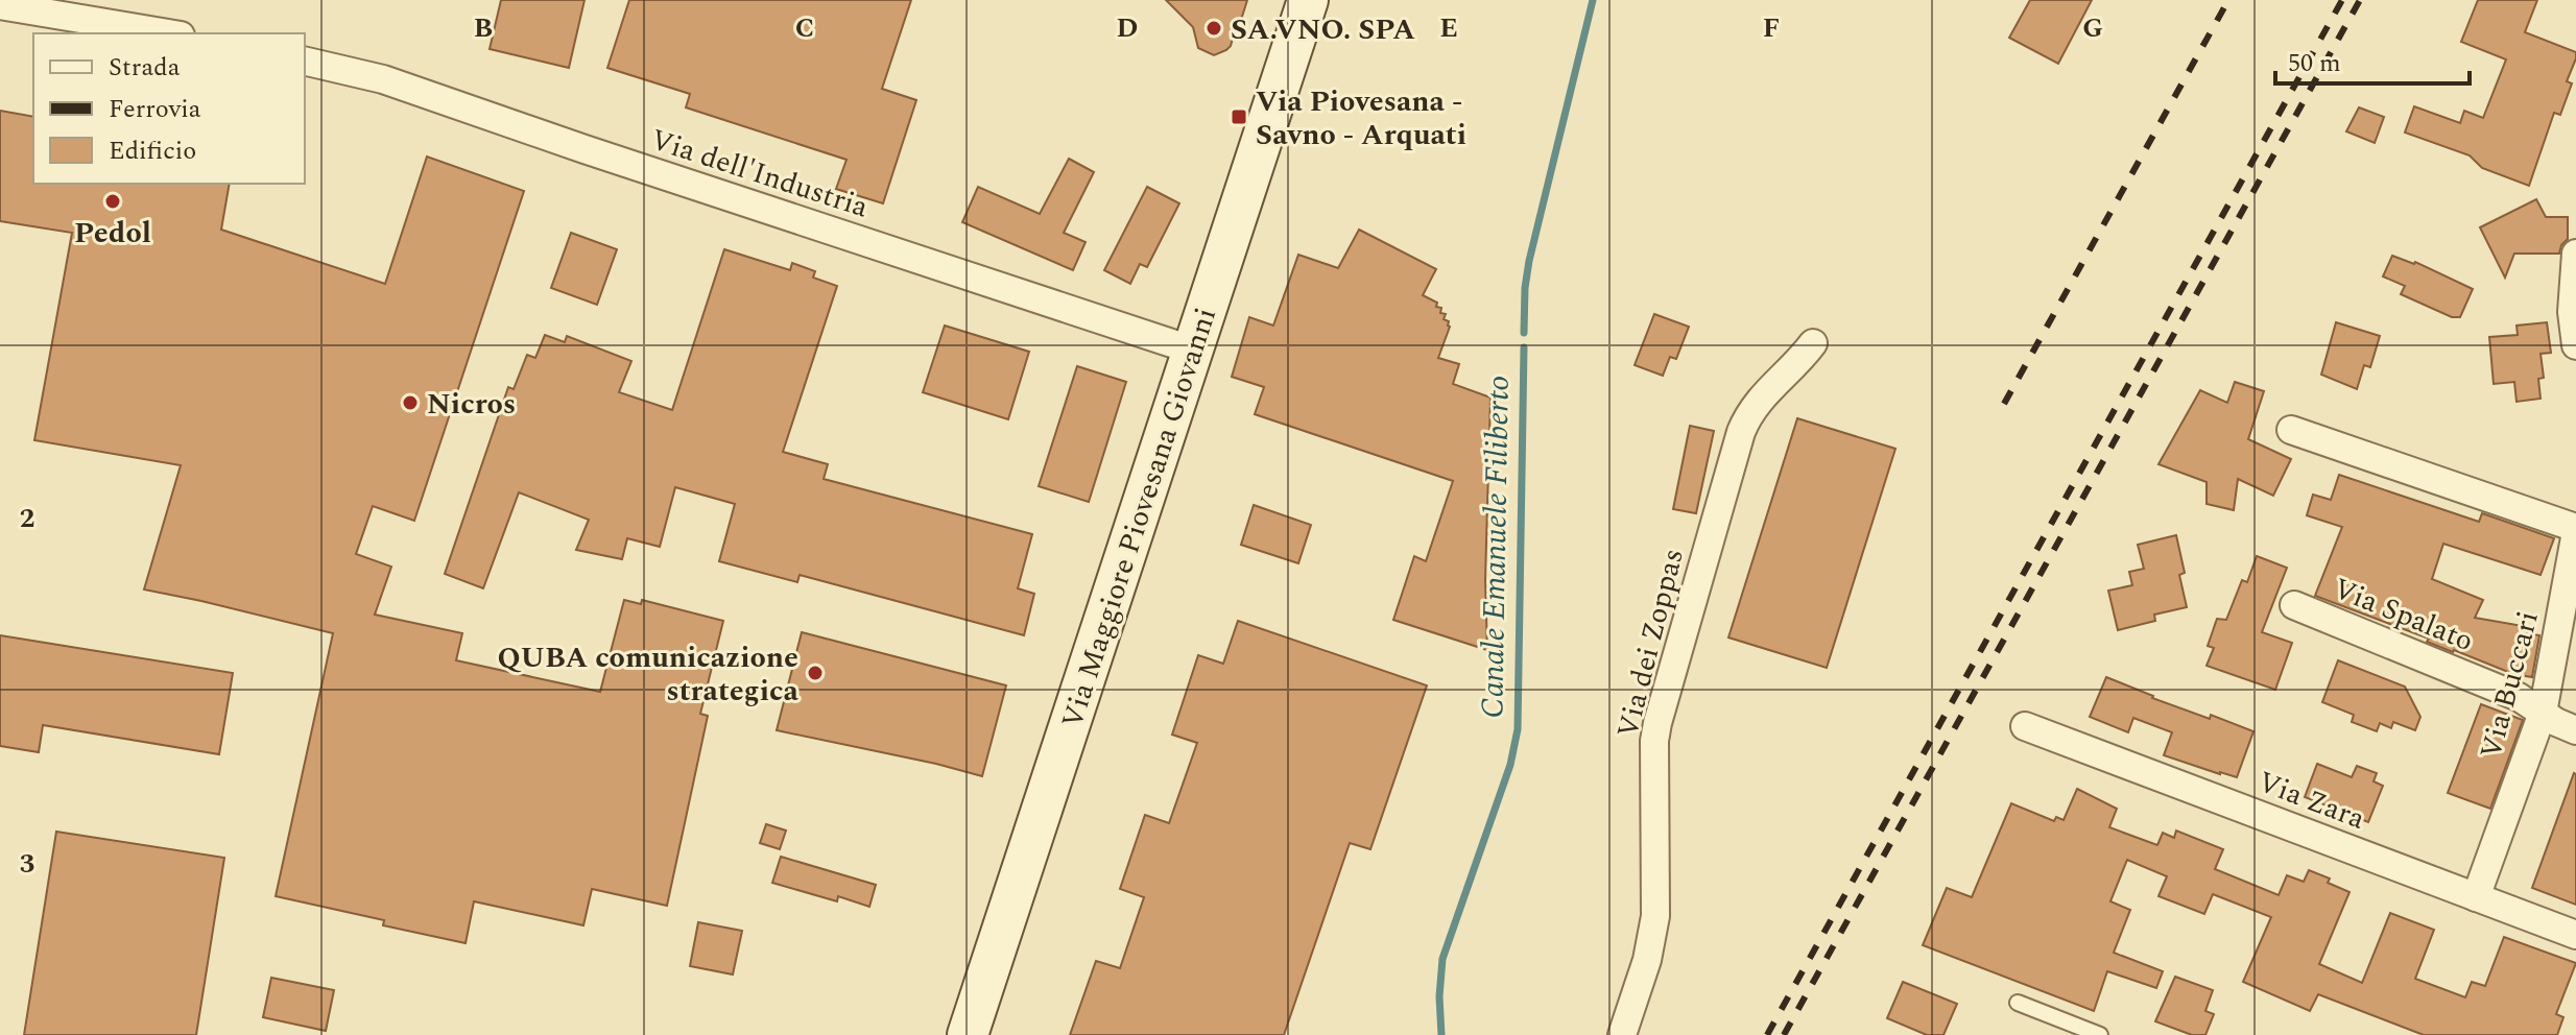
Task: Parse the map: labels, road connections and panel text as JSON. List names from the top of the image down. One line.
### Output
{"streets":{"street":["Via dell'Industria","Via Maggiore Piovesana Giovanni","Via Spalato","Via dei Zoppas","Via Buccari","Via Zara"]},"crossings":[["Via dell'Industria","Via Maggiore Piovesana Giovanni"],["Via Spalato","Via Buccari"],["Via Buccari","Via Zara"]],"water":["Canale Emanuele Filiberto"],"places":{"other":["SA.VNO. SPA","Pedol","Nicros","QUBA comunicazione strategica"],"transit":["Via Piovesana - Savno - Arquati"]},"legend":["Strada","Ferrovia","Edificio"],"scale_bar":"50 m","grid":{"columns":["B","C","D","E","F","G"],"rows":["2","3"]}}
